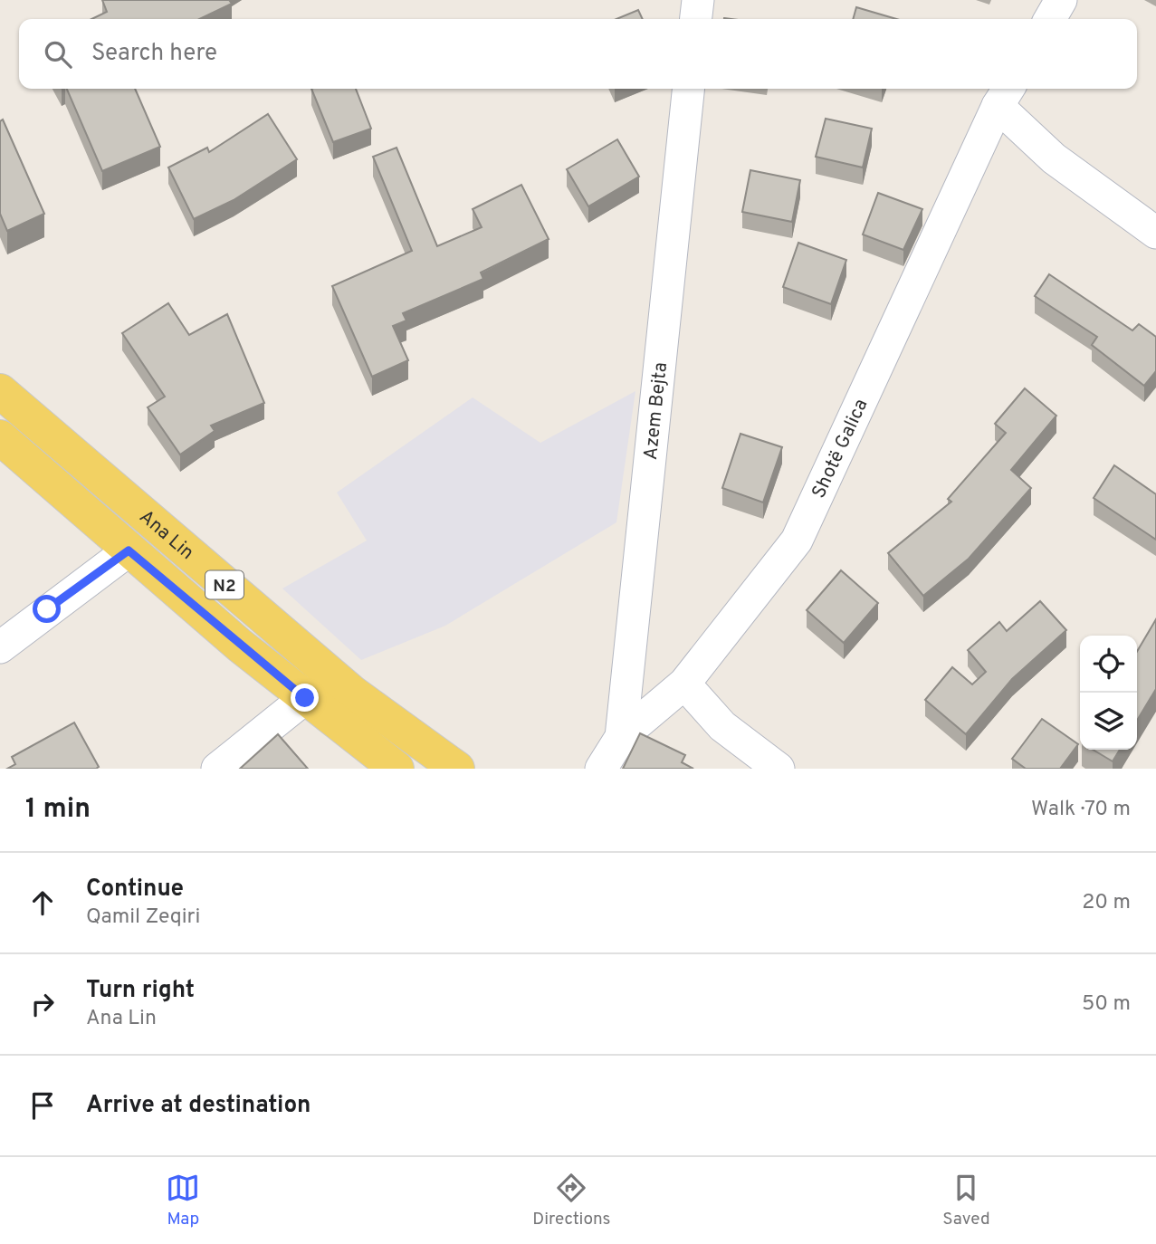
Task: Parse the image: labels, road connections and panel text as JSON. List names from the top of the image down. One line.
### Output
{"streets":{"main road":["Ana Lin","N2"],"street":["Azem Bejta","Shotë Galica"]},"crossings":[["Azem Bejta","Shotë Galica"]],"page":{"search":"Search here","heading":["1 min","Walk · 70 m"],"list":[["Continue","Qamil Zeqiri","20 m"],["Turn right","Ana Lin","50 m"],"Arrive at destination"],"nav":["Map","Directions","Saved"]}}
